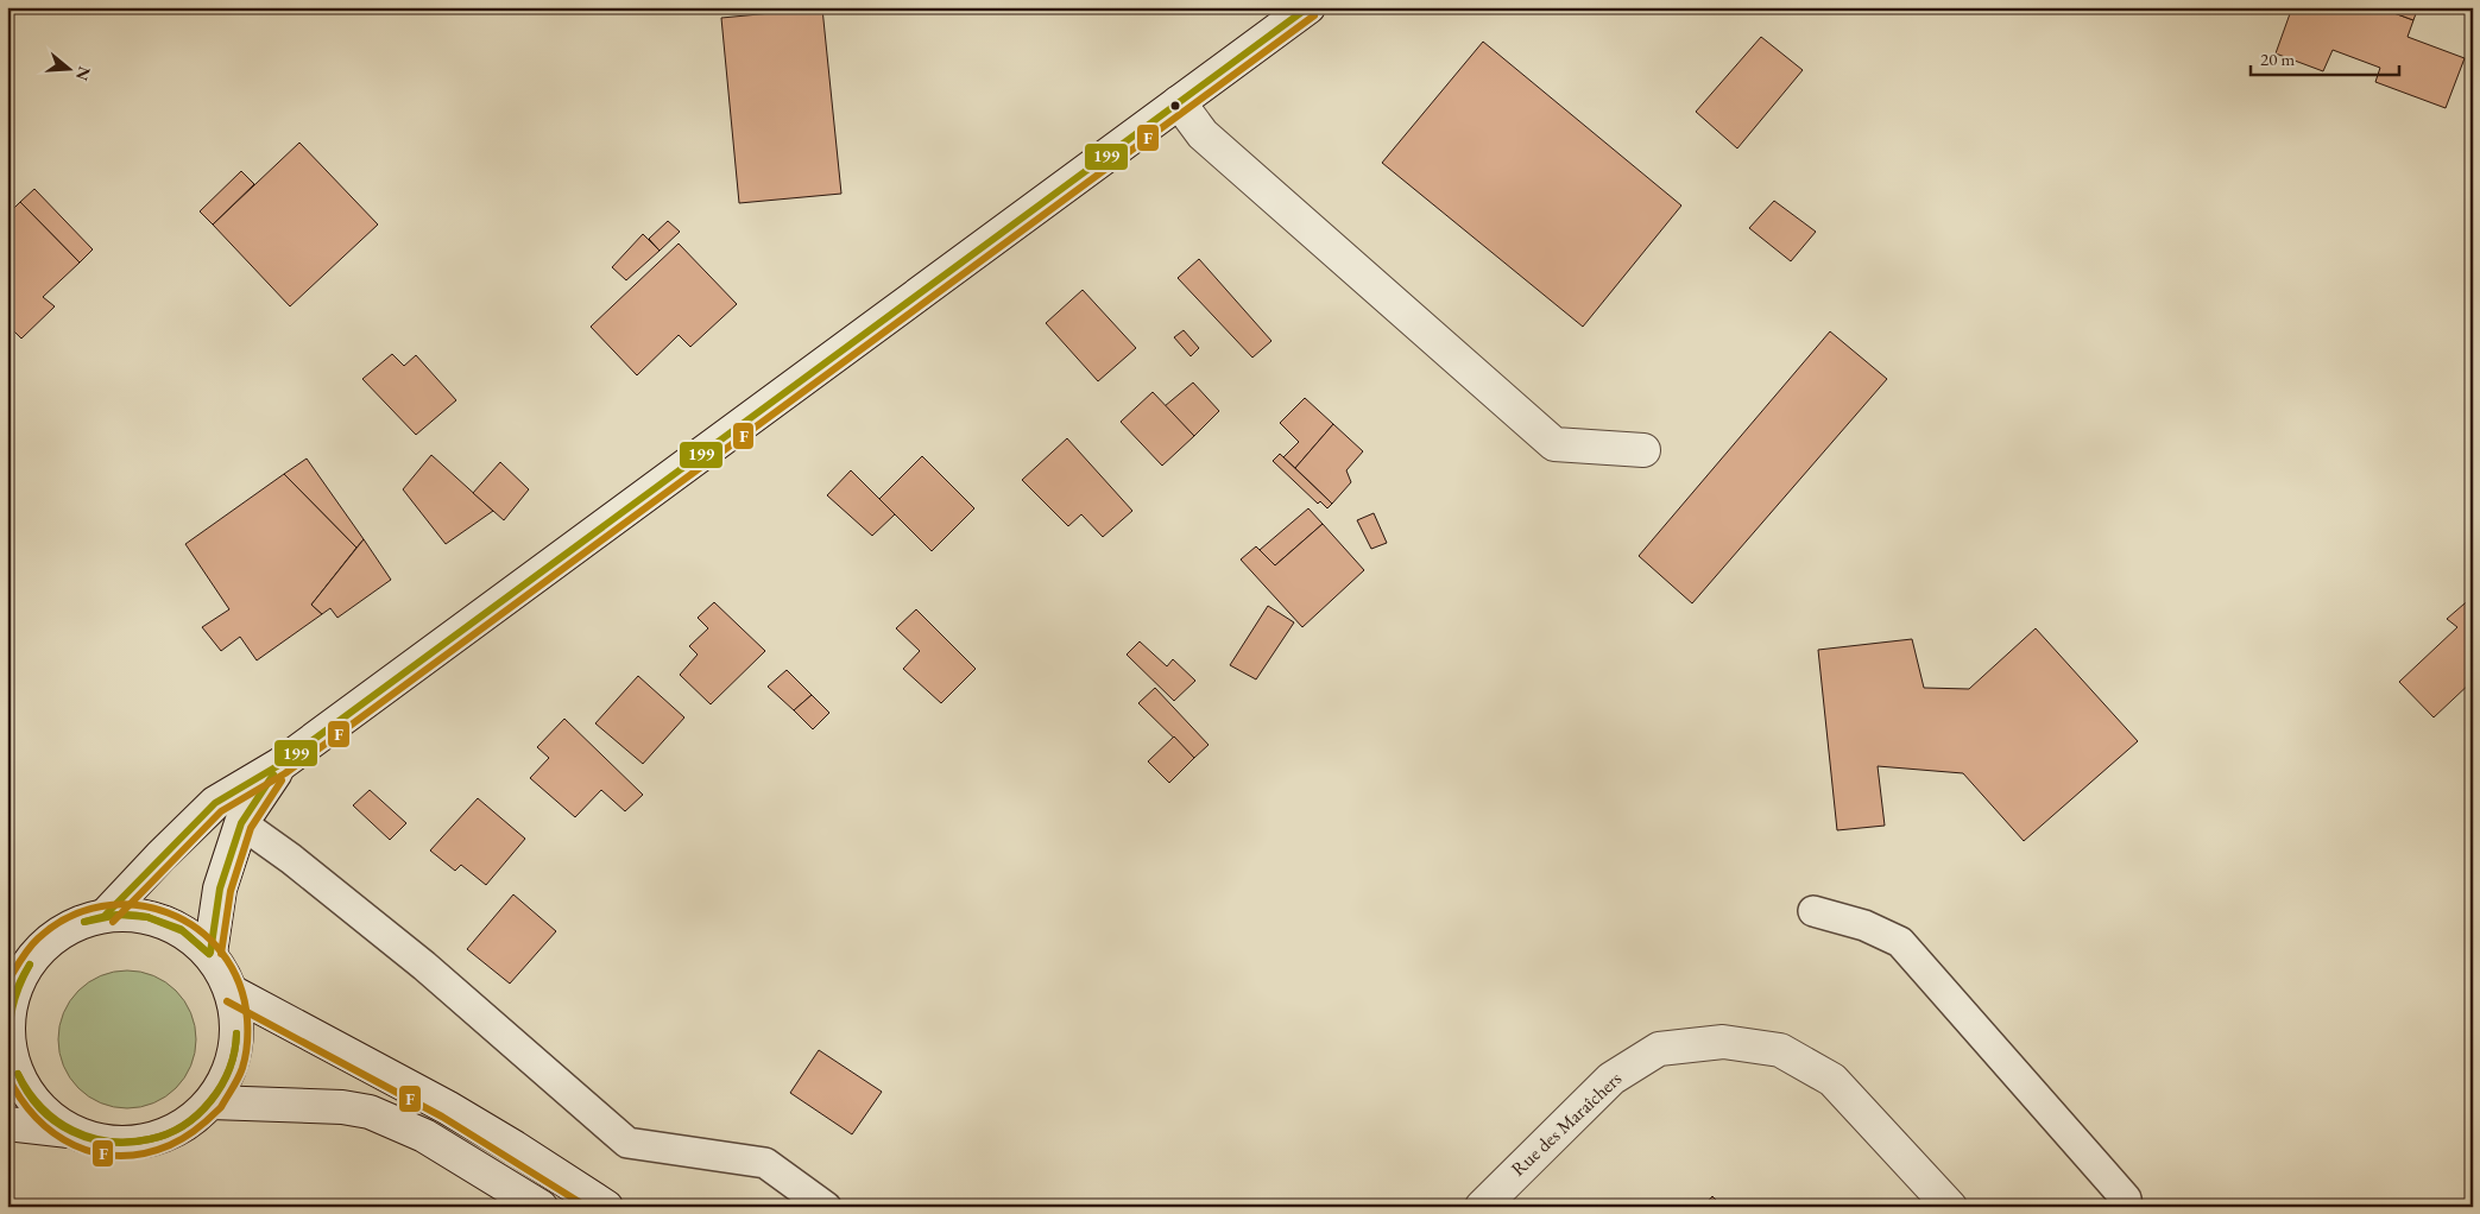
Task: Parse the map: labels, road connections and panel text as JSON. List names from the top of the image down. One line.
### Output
{"streets":{"main road":["Rue des Maraîchers"]},"lines":["transit line 199","transit line F"],"scale_bar":"20 m","north":"right"}
